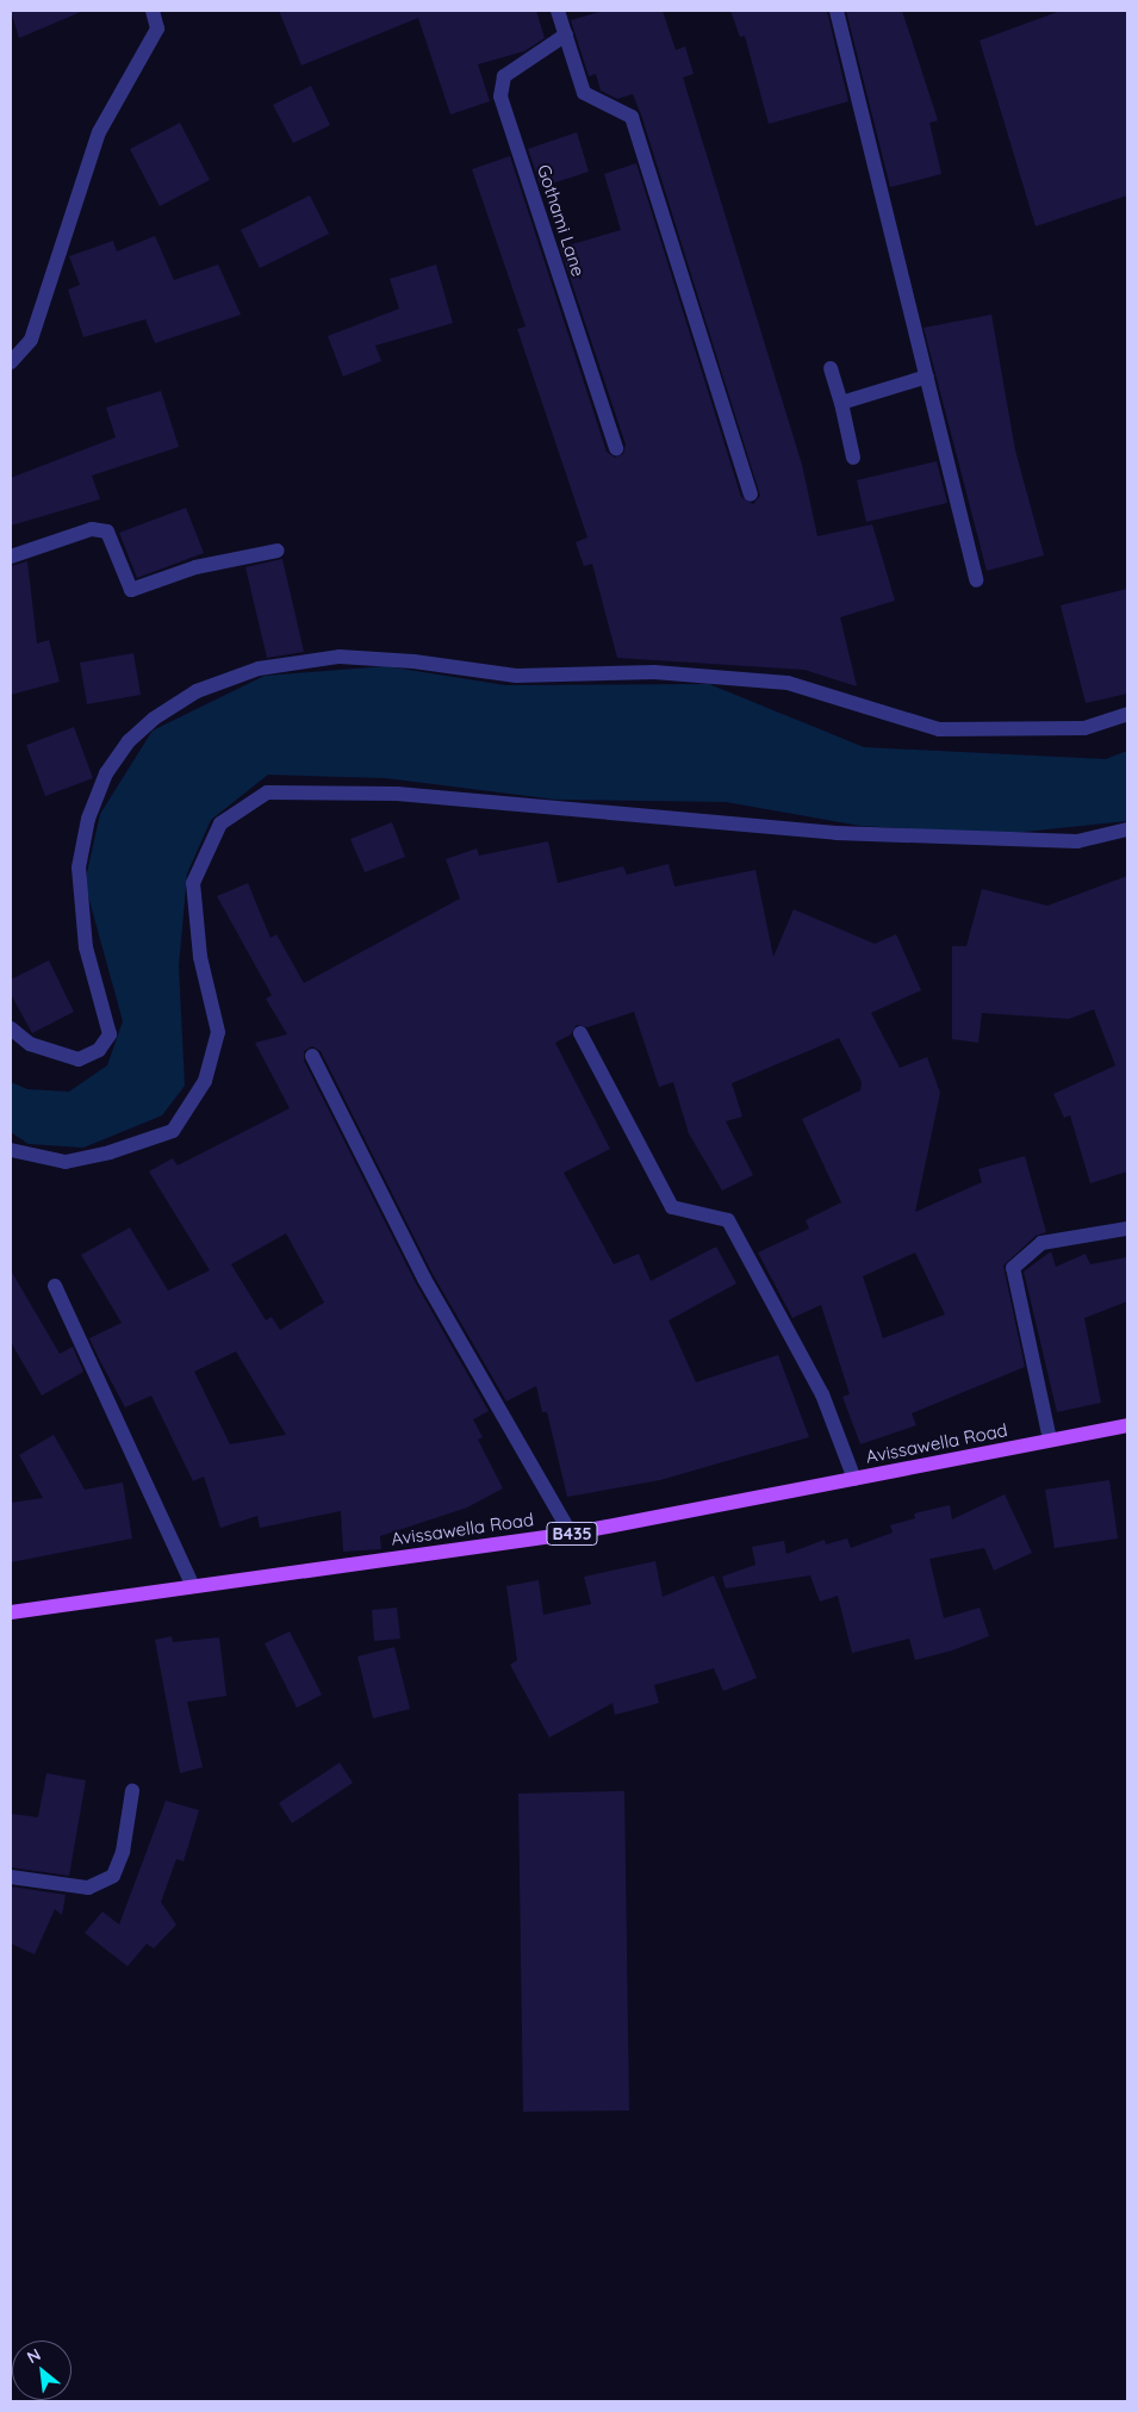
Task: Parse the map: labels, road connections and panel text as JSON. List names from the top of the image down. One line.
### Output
{"streets":{"main road":["Avissawella Road","B435"],"street":["Gothami Lane"]},"north":"top left"}
